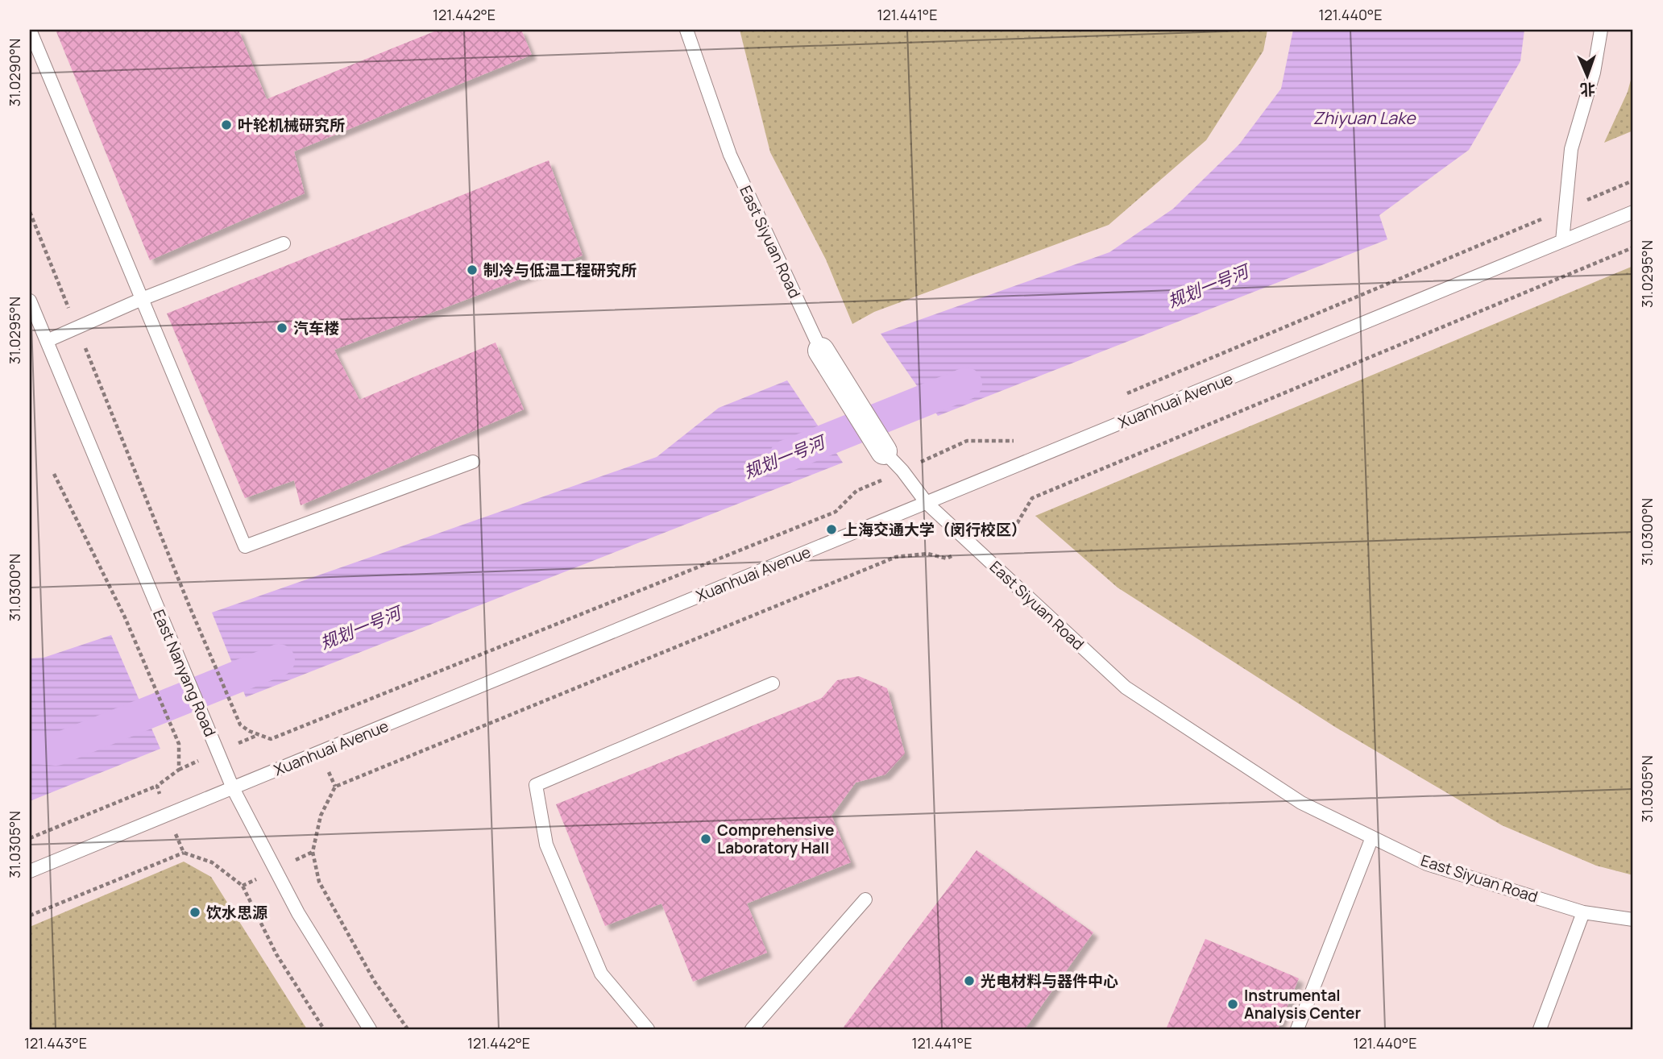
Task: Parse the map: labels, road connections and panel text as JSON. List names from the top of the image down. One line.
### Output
{"streets":{"street":["East Siyuan Road"],"lane":["Xuanhuai Avenue","East Nanyang Road"]},"crossings":[["East Siyuan Road","Xuanhuai Avenue"],["Xuanhuai Avenue","East Nanyang Road"]],"water":["Zhiyuan Lake","规划一号河"],"places":["叶轮机械研究所","制冷与低温工程研究所","汽车楼","上海交通大学（闵行校区）","Comprehensive Laboratory Hall","饮水思源","光电材料与器件中心","Instrumental Analysis Center"],"north":"bottom","coordinates":["121.442°E","121.441°E","121.440°E","31.0290°N","31.0295°N","31.0300°N","31.0305°N","121.443°E"]}
